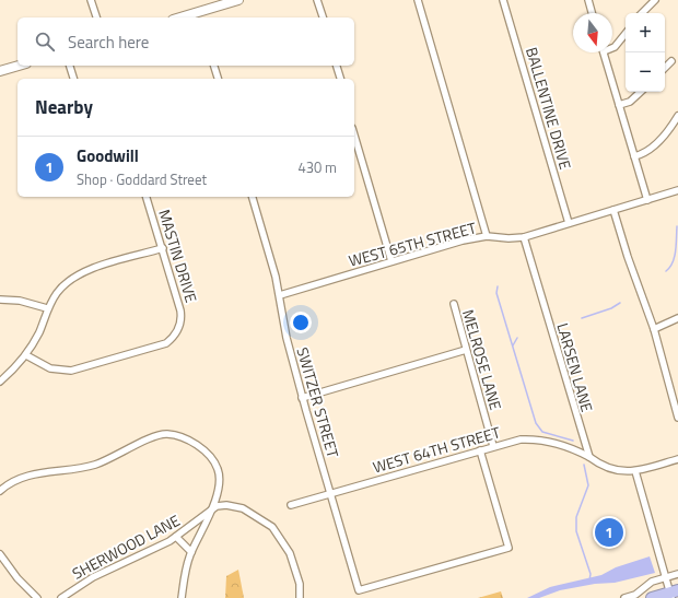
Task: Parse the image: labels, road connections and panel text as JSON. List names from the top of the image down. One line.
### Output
{"streets":{"street":["BALLENTINE DRIVE","WEST 65TH STREET","MASTIN DRIVE","MELROSE LANE","LARSEN LANE","SWITZER STREET","WEST 64TH STREET","SHERWOOD LANE"]},"crossings":[["BALLENTINE DRIVE","WEST 65TH STREET"],["WEST 65TH STREET","LARSEN LANE"],["WEST 65TH STREET","SWITZER STREET"],["MELROSE LANE","WEST 64TH STREET"],["LARSEN LANE","WEST 64TH STREET"],["SWITZER STREET","WEST 64TH STREET"]],"north":"bottom","page":{"map_buttons":["+","−"],"search":"Search here","heading":"Nearby","list":[{"mark":"1","name":"Goodwill","note":"Shop · Goddard Street","value":"430 m"}],"pins":"1"}}
